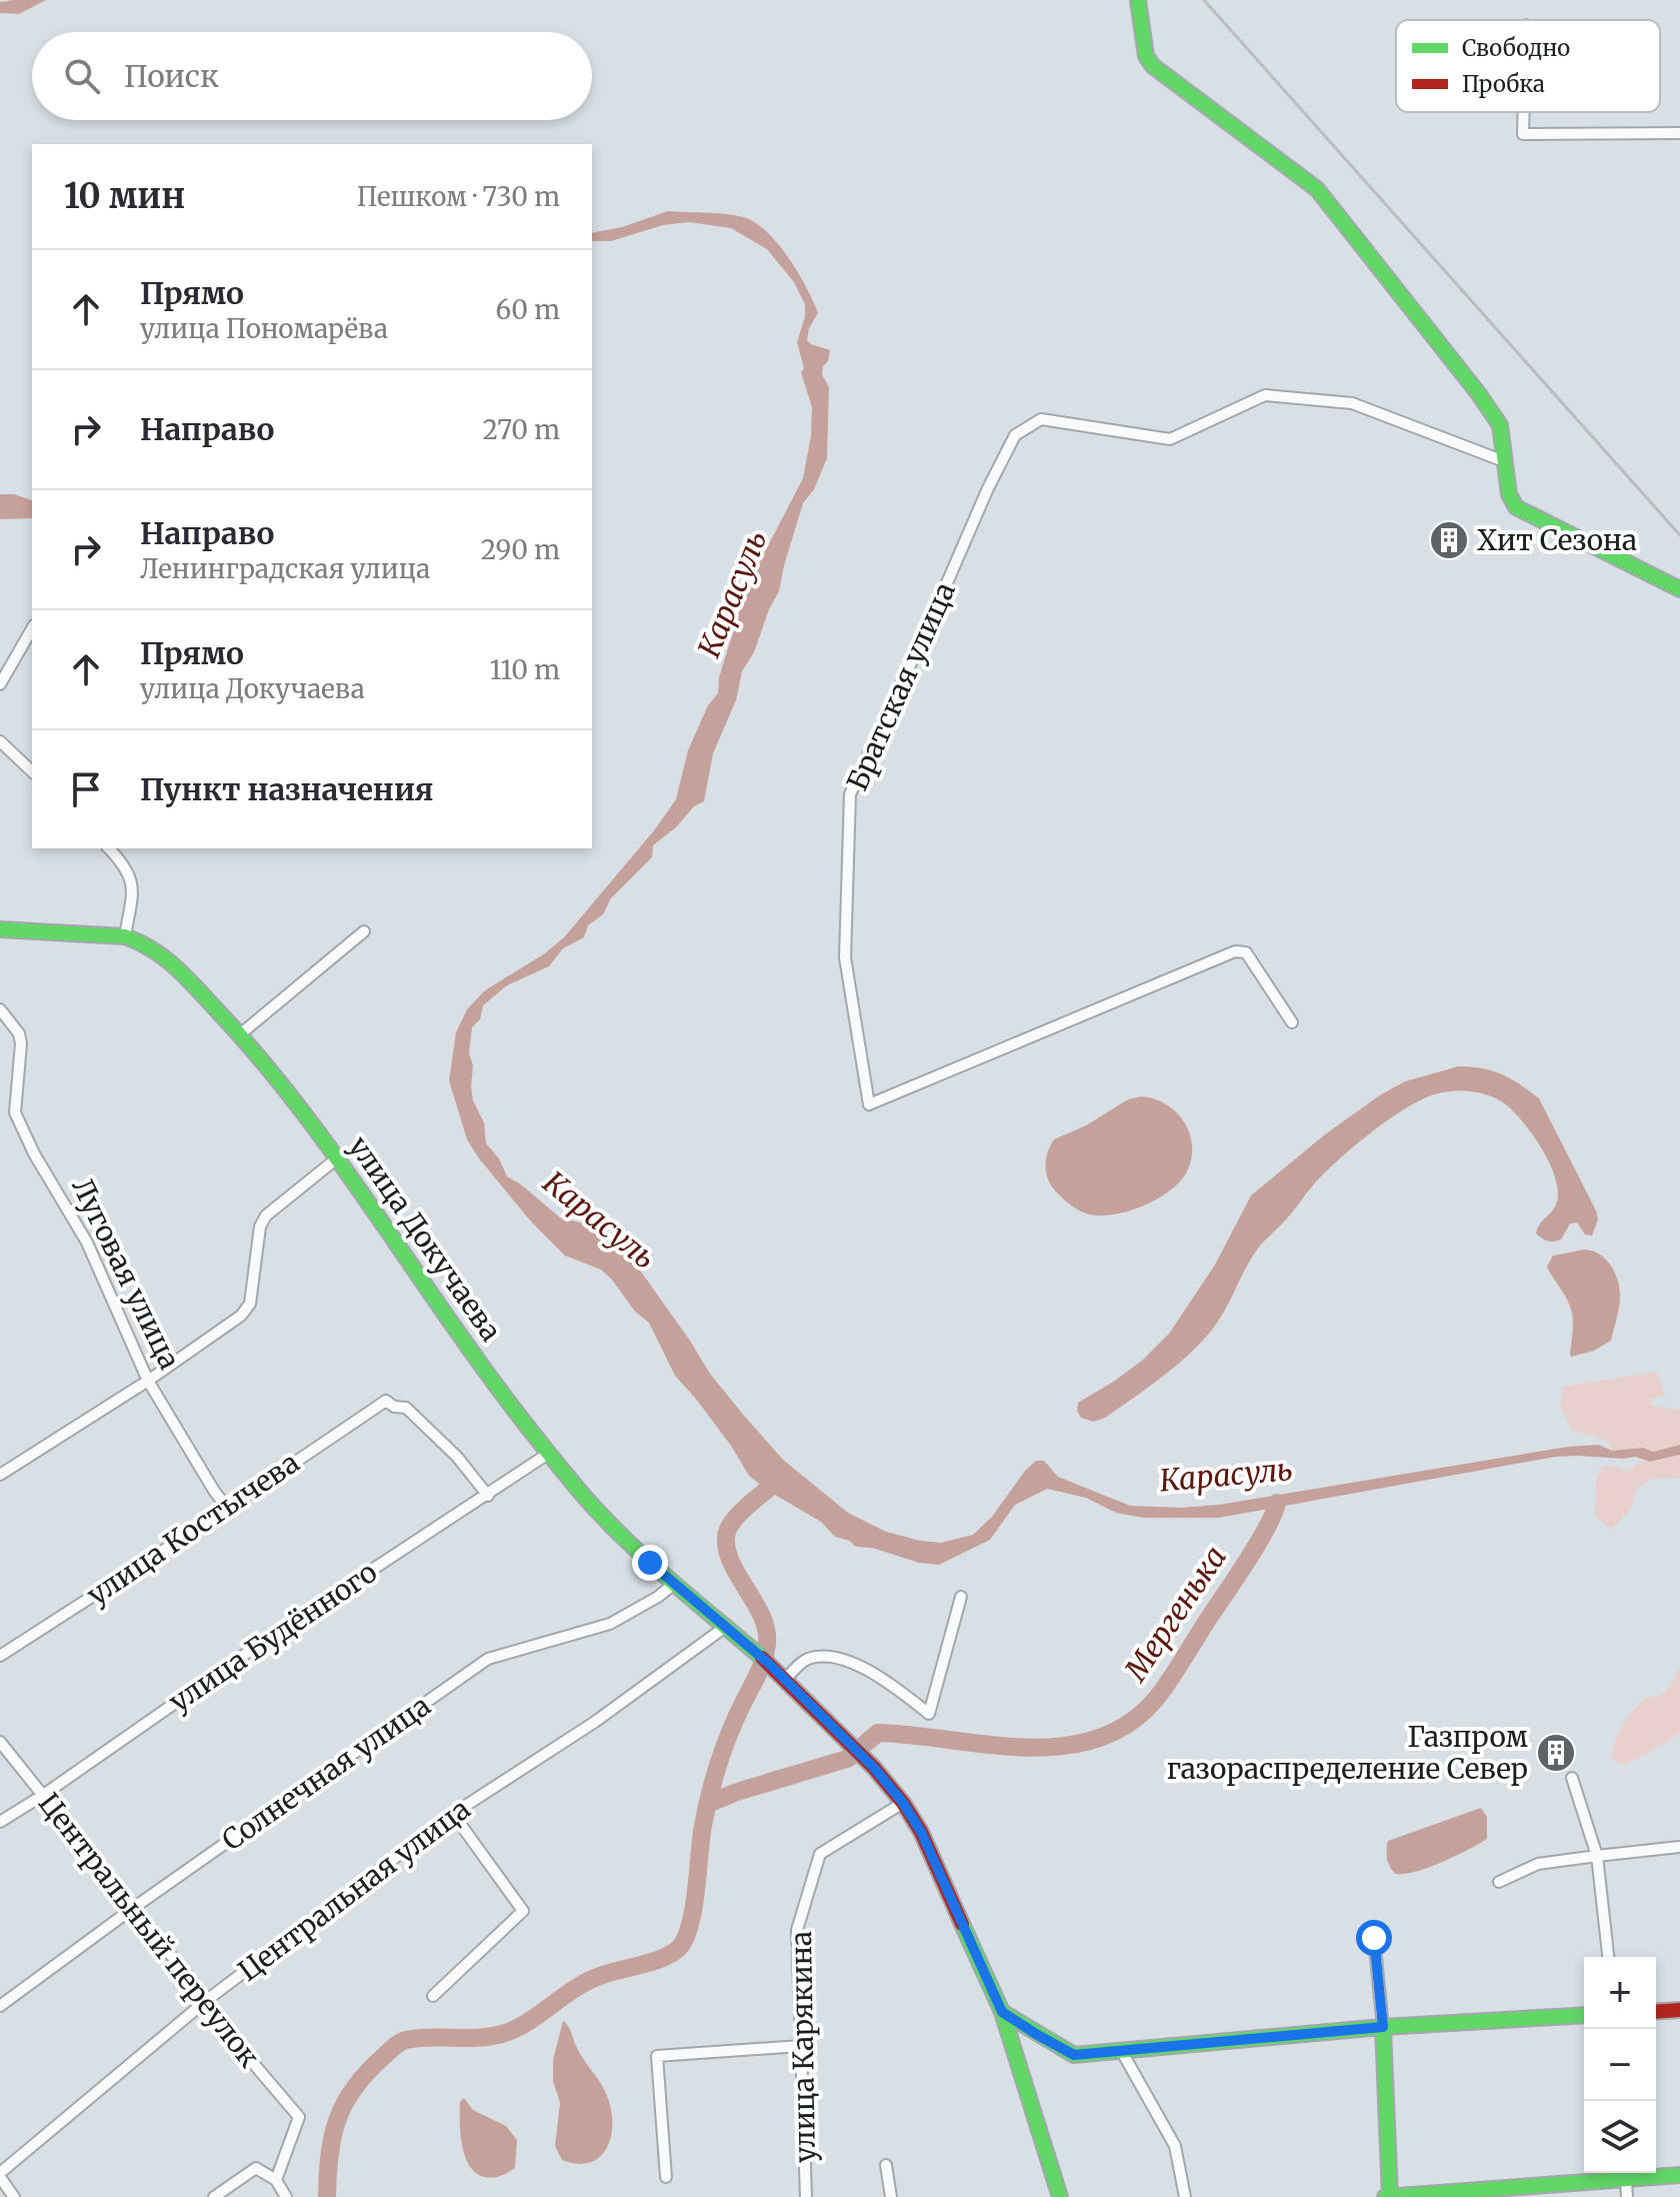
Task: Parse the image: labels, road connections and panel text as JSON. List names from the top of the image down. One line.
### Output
{"streets":{"main road":["улица Докучаева"],"street":["Братская улица","Луговая улица","улица Костычева","улица Будённого","Солнечная улица","Центральная улица","Центральный переулок","улица Карякина"]},"crossings":[["улица Докучаева","улица Будённого"],["улица Докучаева","Солнечная улица"],["улица Докучаева","Центральная улица"],["улица Докучаева","улица Карякина"],["Луговая улица","улица Костычева"],["улица Костычева","улица Будённого"],["улица Будённого","Центральный переулок"],["Солнечная улица","Центральный переулок"],["Центральная улица","Центральный переулок"]],"water":["Карасуль","Мергенька"],"places":{"building":["Хит Сезона","Газпром газораспределение Север"]},"legend":["Свободно","Пробка"],"page":{"search":"Поиск","heading":["10 мин","Пешком · 730 m"],"list":[["Прямо","улица Пономарёва","60 m"],["Направо","270 m"],["Направо","Ленинградская улица","290 m"],["Прямо","улица Докучаева","110 m"],"Пункт назначения"],"map_buttons":["+","−"]}}
